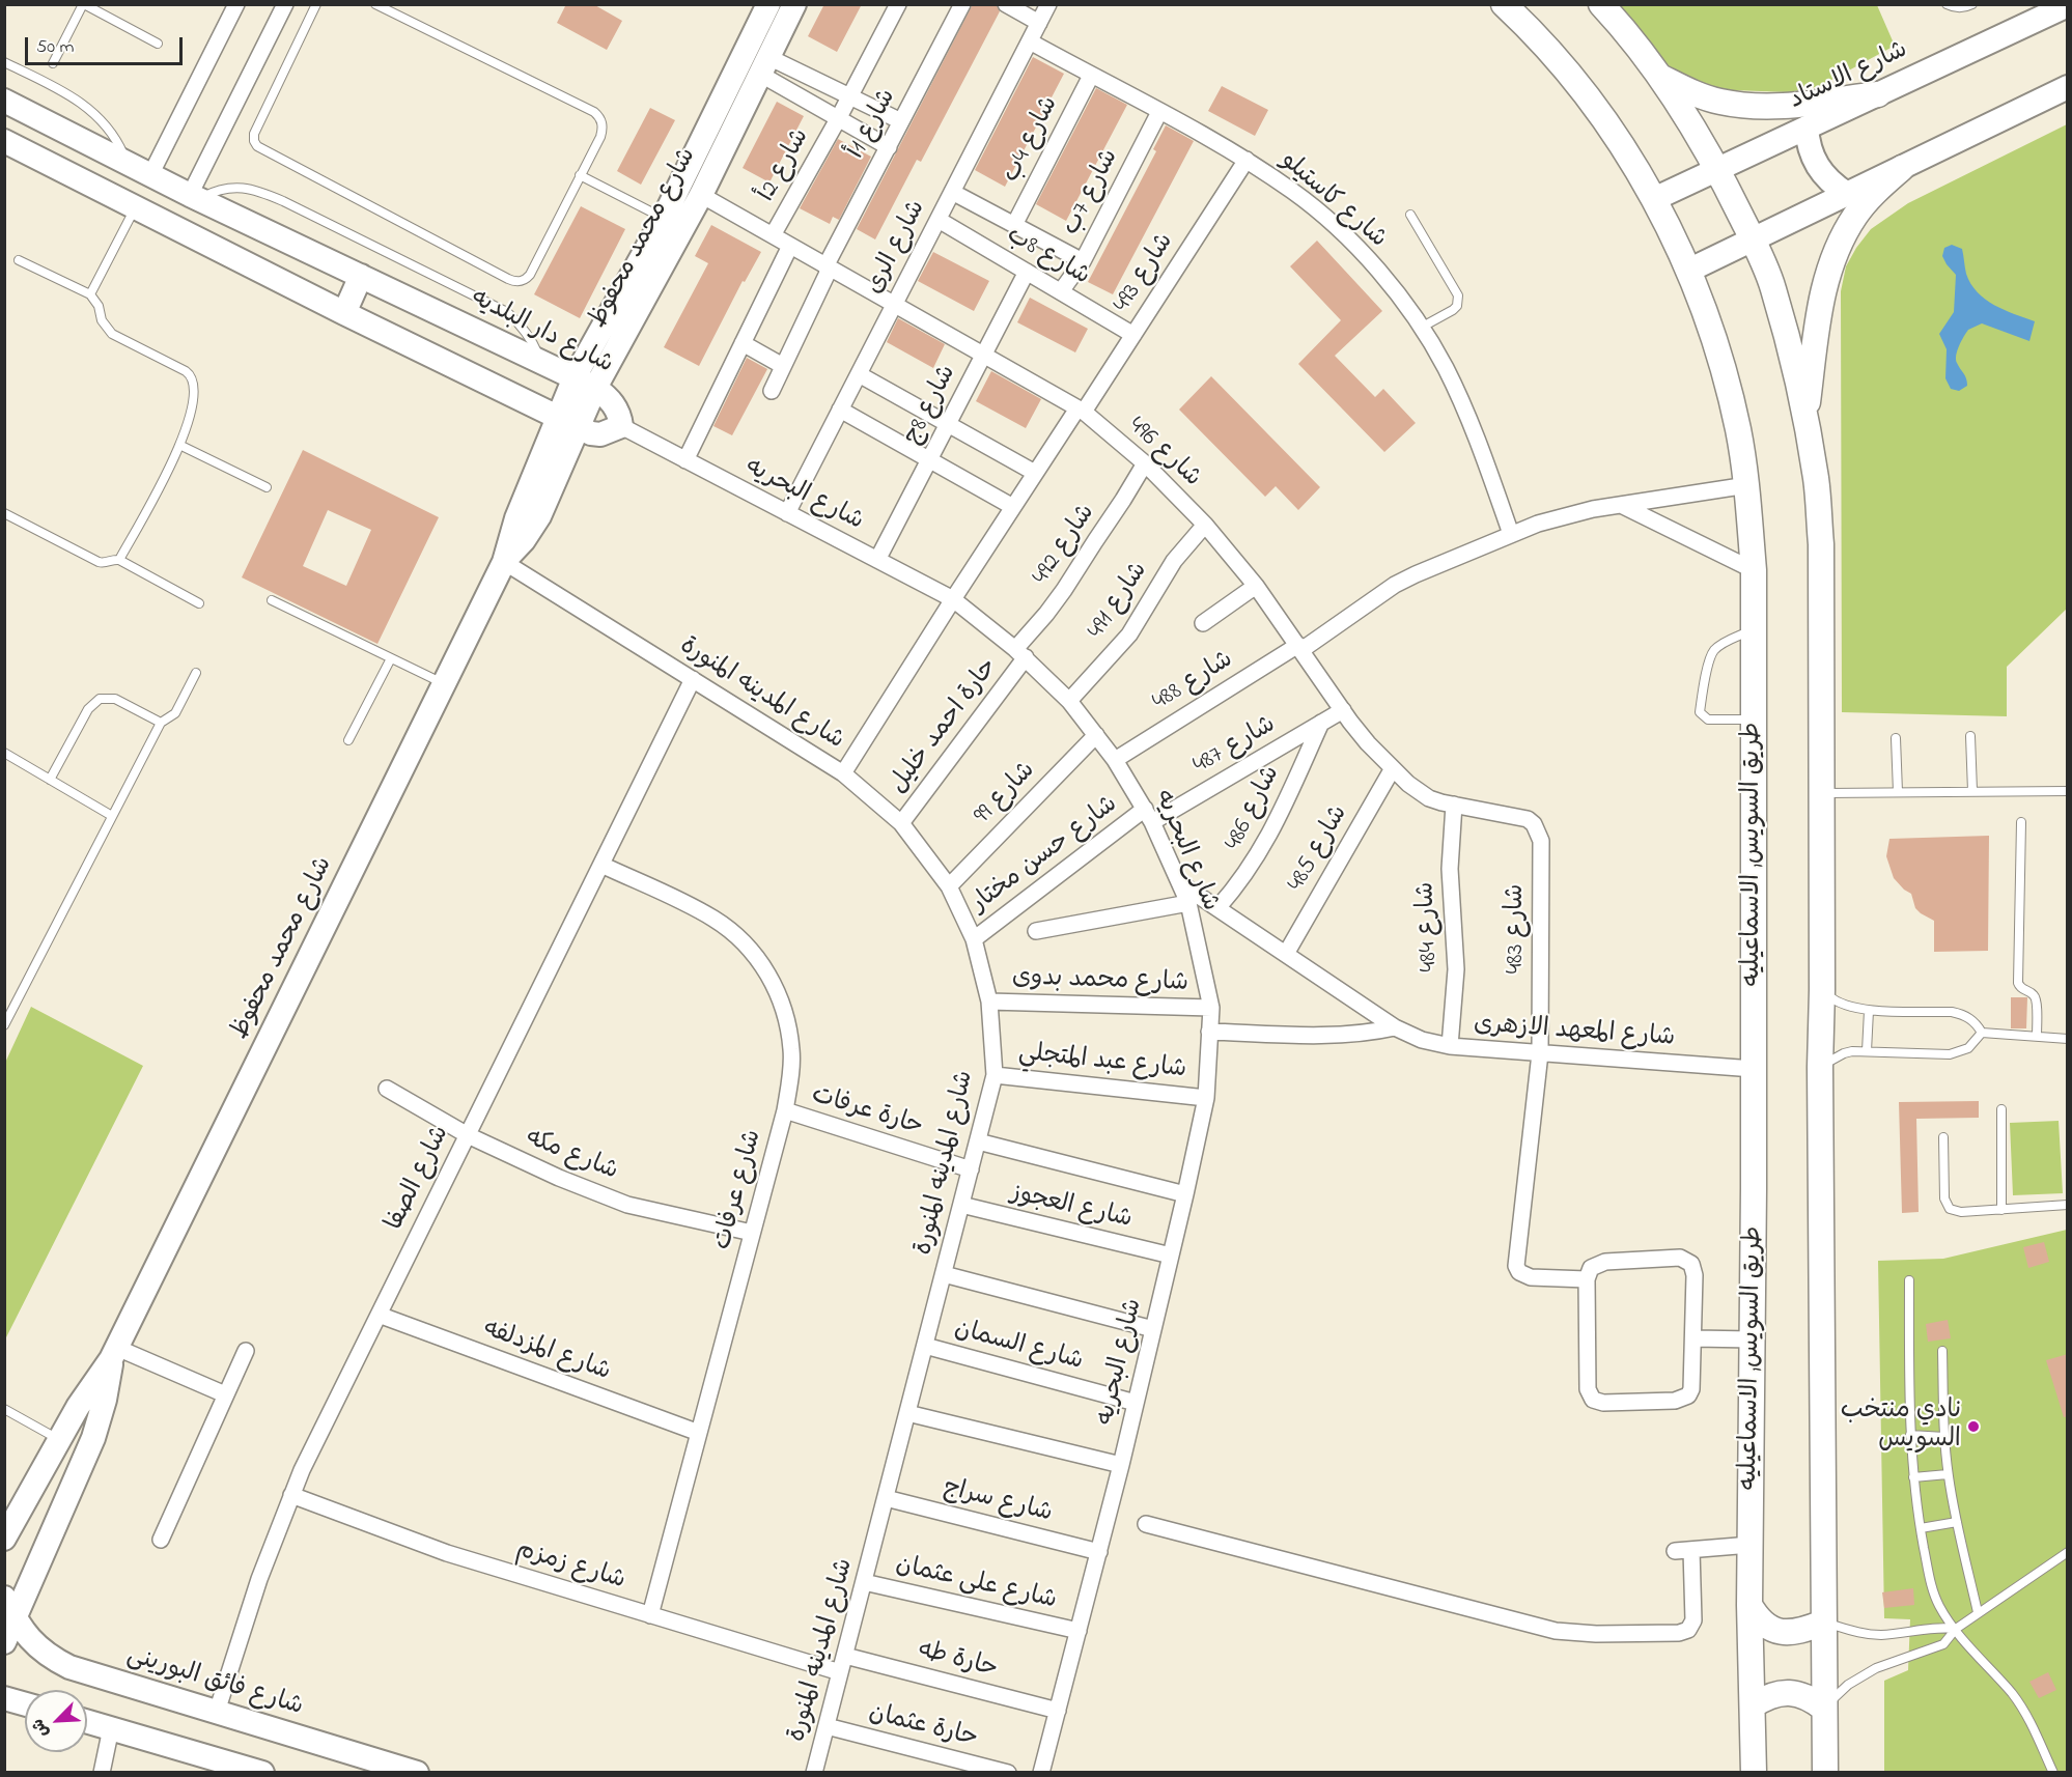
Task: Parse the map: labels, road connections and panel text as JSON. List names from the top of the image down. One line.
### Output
{"streets":{"main road":["طريق السويس, الاسماعيليه"],"street":["شارع الاستاد","شارع 1أ","شارع 4ب","شارع 2أ","شارع 7ب","شارع كاستيلو","شارع محمد محفوظ","شارع الرى","شارع 8ب","شارع 493","شارع دار البلديه","شارع 8ج","شارع 496","شارع البحريه","شارع 492","شارع 491","شارع 488","شارع المدينه المنورة","حارة احمد خليل","شارع 487","شارع 99","شارع 486","شارع 485","شارع حسن مختار","شارع 484","شارع 483","شارع محمد بدوى","شارع المعهد الازهرى","شارع عبد المتجلي","حارة عرفات","شارع مكه","شارع الصفا","شارع عرفات","شارع العجوز","شارع السمان","شارع المزدلفه","شارع سراج","شارع زمزم","شارع على عثمان","حارة طه","شارع فائق البورينى","حارة عثمان"]},"crossings":[["شارع الاستاد","طريق السويس, الاسماعيليه"],["شارع 1أ","شارع 496"],["شارع 4ب","شارع كاستيلو"],["شارع 2أ","شارع 496"],["شارع 7ب","شارع كاستيلو"],["شارع 7ب","شارع 8ب"],["شارع كاستيلو","شارع الرى"],["شارع كاستيلو","شارع 493"],["شارع كاستيلو","شارع 488"],["شارع محمد محفوظ","شارع دار البلديه"],["شارع محمد محفوظ","شارع 496"],["شارع محمد محفوظ","شارع المدينه المنورة"],["شارع محمد محفوظ","شارع فائق البورينى"],["شارع الرى","شارع 8ب"],["شارع الرى","شارع 496"],["شارع الرى","شارع البحريه"],["شارع 8ب","شارع 493"],["شارع 8ب","شارع 8ج"],["شارع 493","شارع 496"],["شارع 493","شارع البحريه"],["شارع 493","شارع المدينه المنورة"],["شارع دار البلديه","شارع البحريه"],["شارع 8ج","شارع 496"],["شارع 8ج","شارع البحريه"],["شارع 496","شارع 492"],["شارع 496","شارع 491"],["شارع 496","شارع 488"],["شارع 496","شارع 487"],["شارع 496","شارع 485"],["شارع 496","شارع 484"],["شارع 496","شارع 483"],["شارع البحريه","شارع 492"],["شارع البحريه","شارع 491"],["شارع البحريه","شارع 488"],["شارع البحريه","حارة احمد خليل"],["شارع البحريه","شارع 487"],["شارع البحريه","شارع 99"],["شارع البحريه","شارع حسن مختار"],["شارع البحريه","شارع محمد بدوى"],["شارع البحريه","شارع المعهد الازهرى"],["شارع البحريه","شارع عبد المتجلي"],["شارع البحريه","شارع العجوز"],["شارع البحريه","شارع السمان"],["شارع البحريه","شارع سراج"],["شارع البحريه","شارع على عثمان"],["شارع البحريه","حارة طه"],["شارع 492","حارة احمد خليل"],["شارع 488","طريق السويس, الاسماعيليه"],["شارع المدينه المنورة","حارة احمد خليل"],["شارع المدينه المنورة","شارع 99"],["شارع المدينه المنورة","شارع حسن مختار"],["شارع المدينه المنورة","شارع محمد بدوى"],["شارع المدينه المنورة","شارع عبد المتجلي"],["شارع المدينه المنورة","حارة عرفات"],["شارع المدينه المنورة","شارع الصفا"],["شارع المدينه المنورة","شارع العجوز"],["شارع المدينه المنورة","شارع السمان"],["شارع المدينه المنورة","شارع سراج"],["شارع المدينه المنورة","شارع زمزم"],["شارع المدينه المنورة","شارع على عثمان"],["شارع المدينه المنورة","حارة طه"],["شارع المدينه المنورة","حارة عثمان"],["شارع 487","شارع 486"],["شارع 487","شارع حسن مختار"],["شارع 486","شارع المعهد الازهرى"],["شارع 485","شارع المعهد الازهرى"],["طريق السويس, الاسماعيليه","شارع المعهد الازهرى"],["شارع 484","شارع المعهد الازهرى"],["شارع 483","شارع المعهد الازهرى"],["حارة عرفات","شارع عرفات"],["شارع مكه","شارع الصفا"],["شارع مكه","شارع عرفات"],["شارع الصفا","شارع عرفات"],["شارع الصفا","شارع المزدلفه"],["شارع الصفا","شارع زمزم"],["شارع الصفا","شارع فائق البورينى"],["شارع عرفات","شارع المزدلفه"],["شارع عرفات","شارع زمزم"]],"places":["نادي منتخب السويس"],"scale_bar":"50 m","north":"bottom left"}
